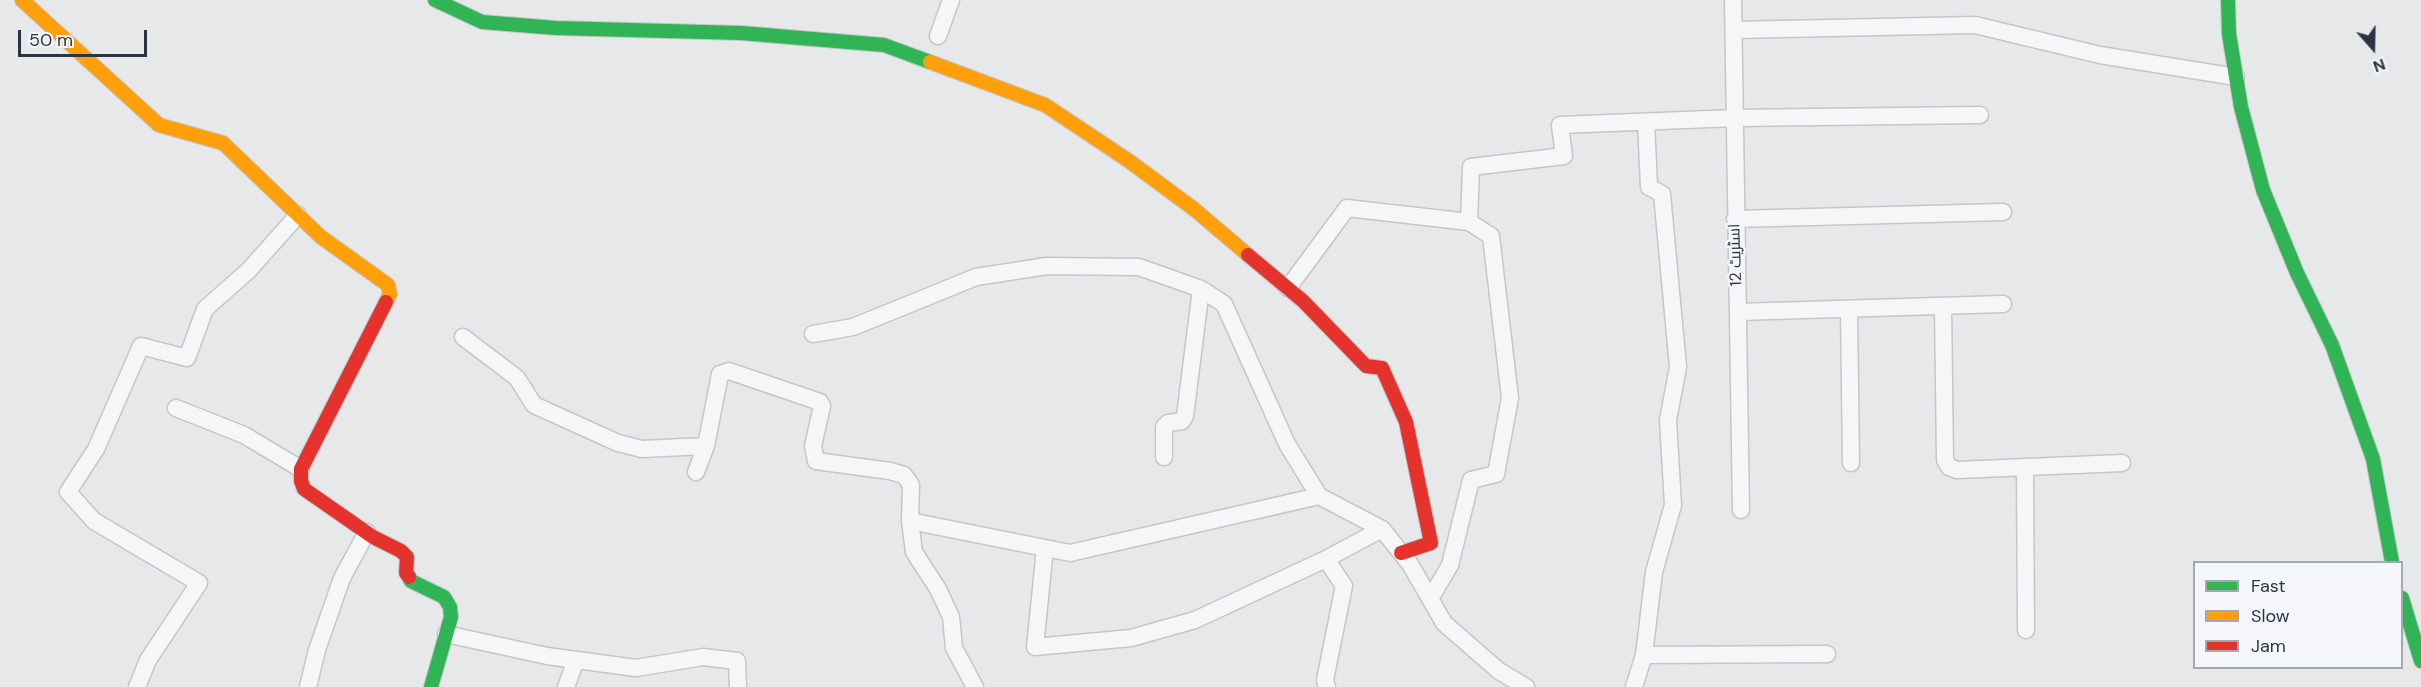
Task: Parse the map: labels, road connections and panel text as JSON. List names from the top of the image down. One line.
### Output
{"streets":{"street":["اسٹریٹ 12"]},"legend":["Fast","Slow","Jam"],"scale_bar":"50 m","north":"bottom"}
